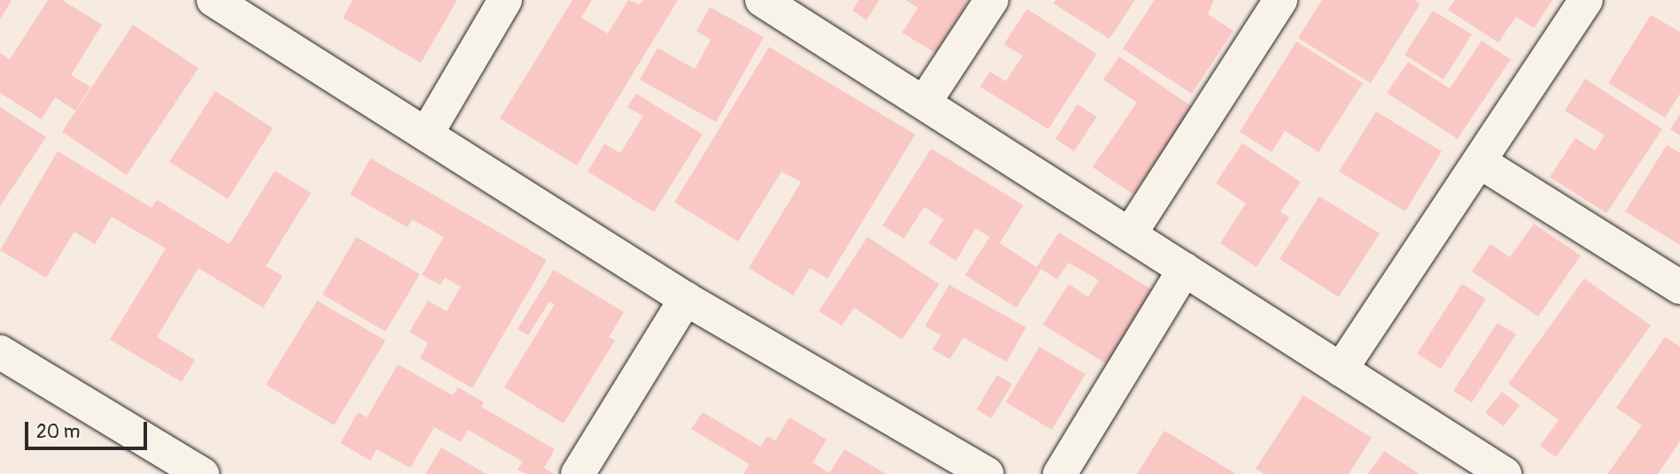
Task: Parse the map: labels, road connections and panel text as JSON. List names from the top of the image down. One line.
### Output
{"scale_bar":"20 m"}
